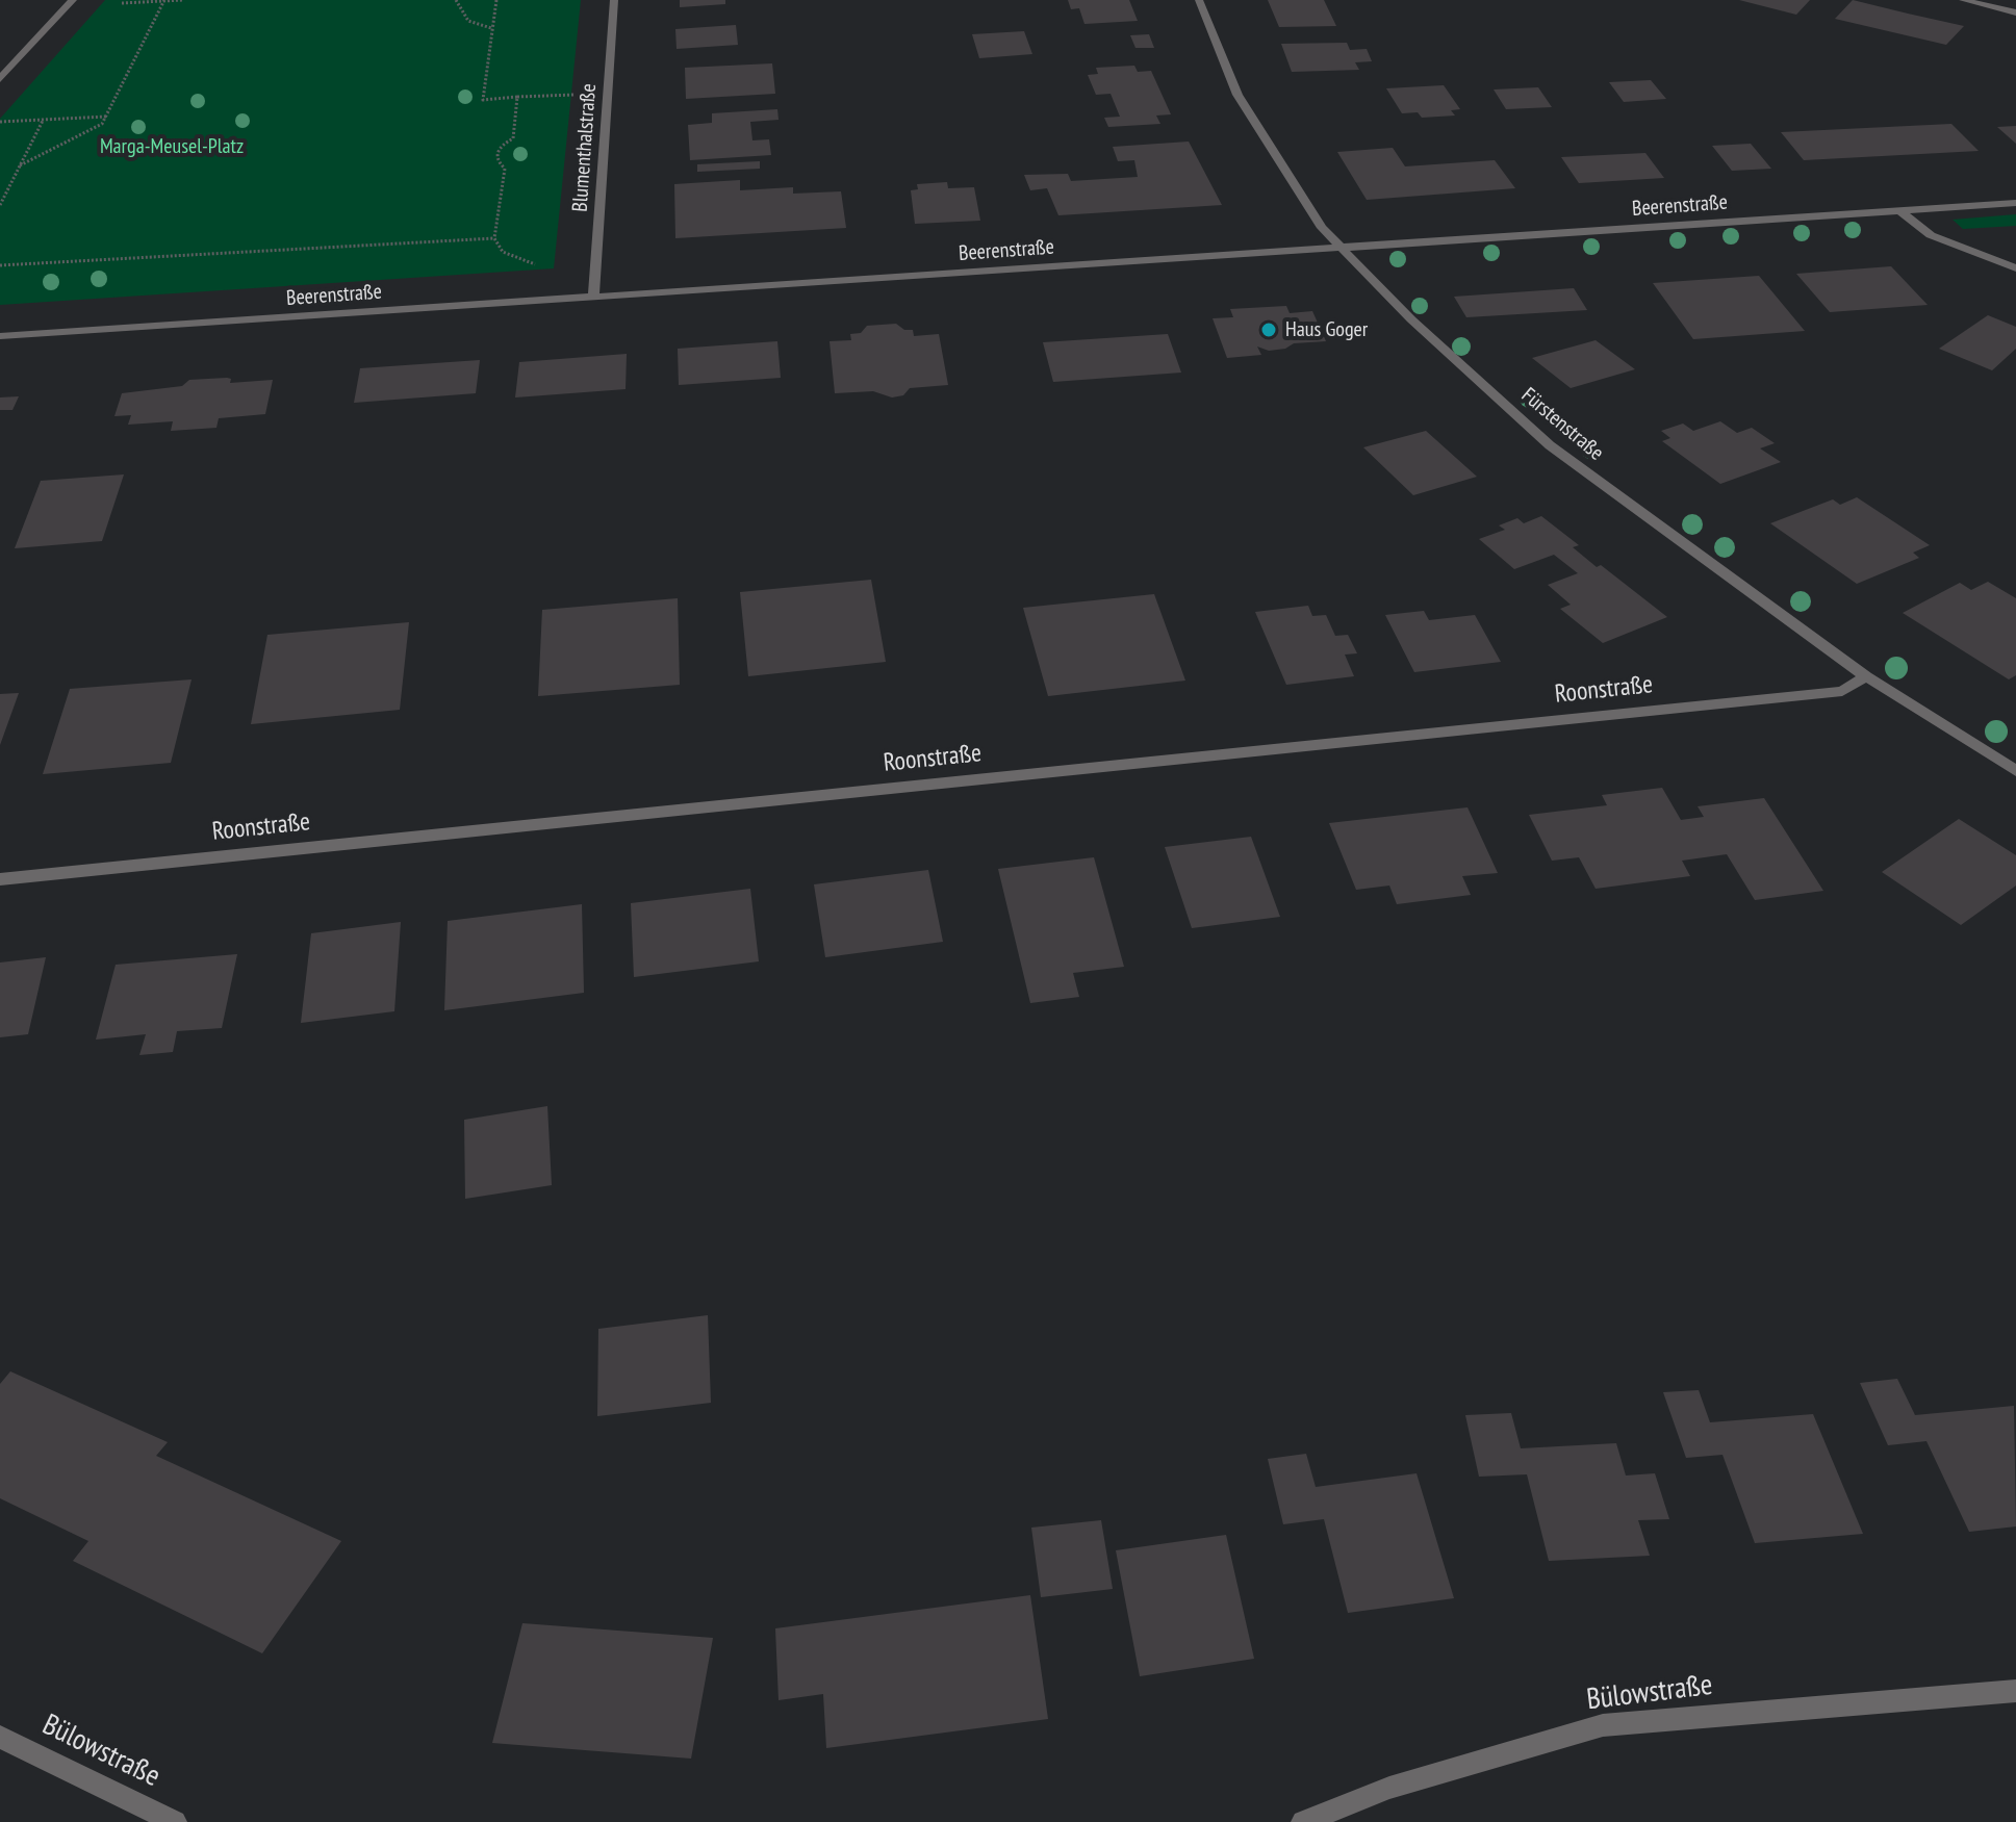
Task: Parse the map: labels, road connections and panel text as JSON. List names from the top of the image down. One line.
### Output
{"streets":{"street":["Blumenthalstraße","Beerenstraße","Fürstenstraße","Roonstraße","Bülowstraße"]},"crossings":[["Blumenthalstraße","Beerenstraße"],["Beerenstraße","Fürstenstraße"],["Fürstenstraße","Roonstraße"]],"parks":["Marga-Meusel-Platz"],"places":["Haus Goger"]}
